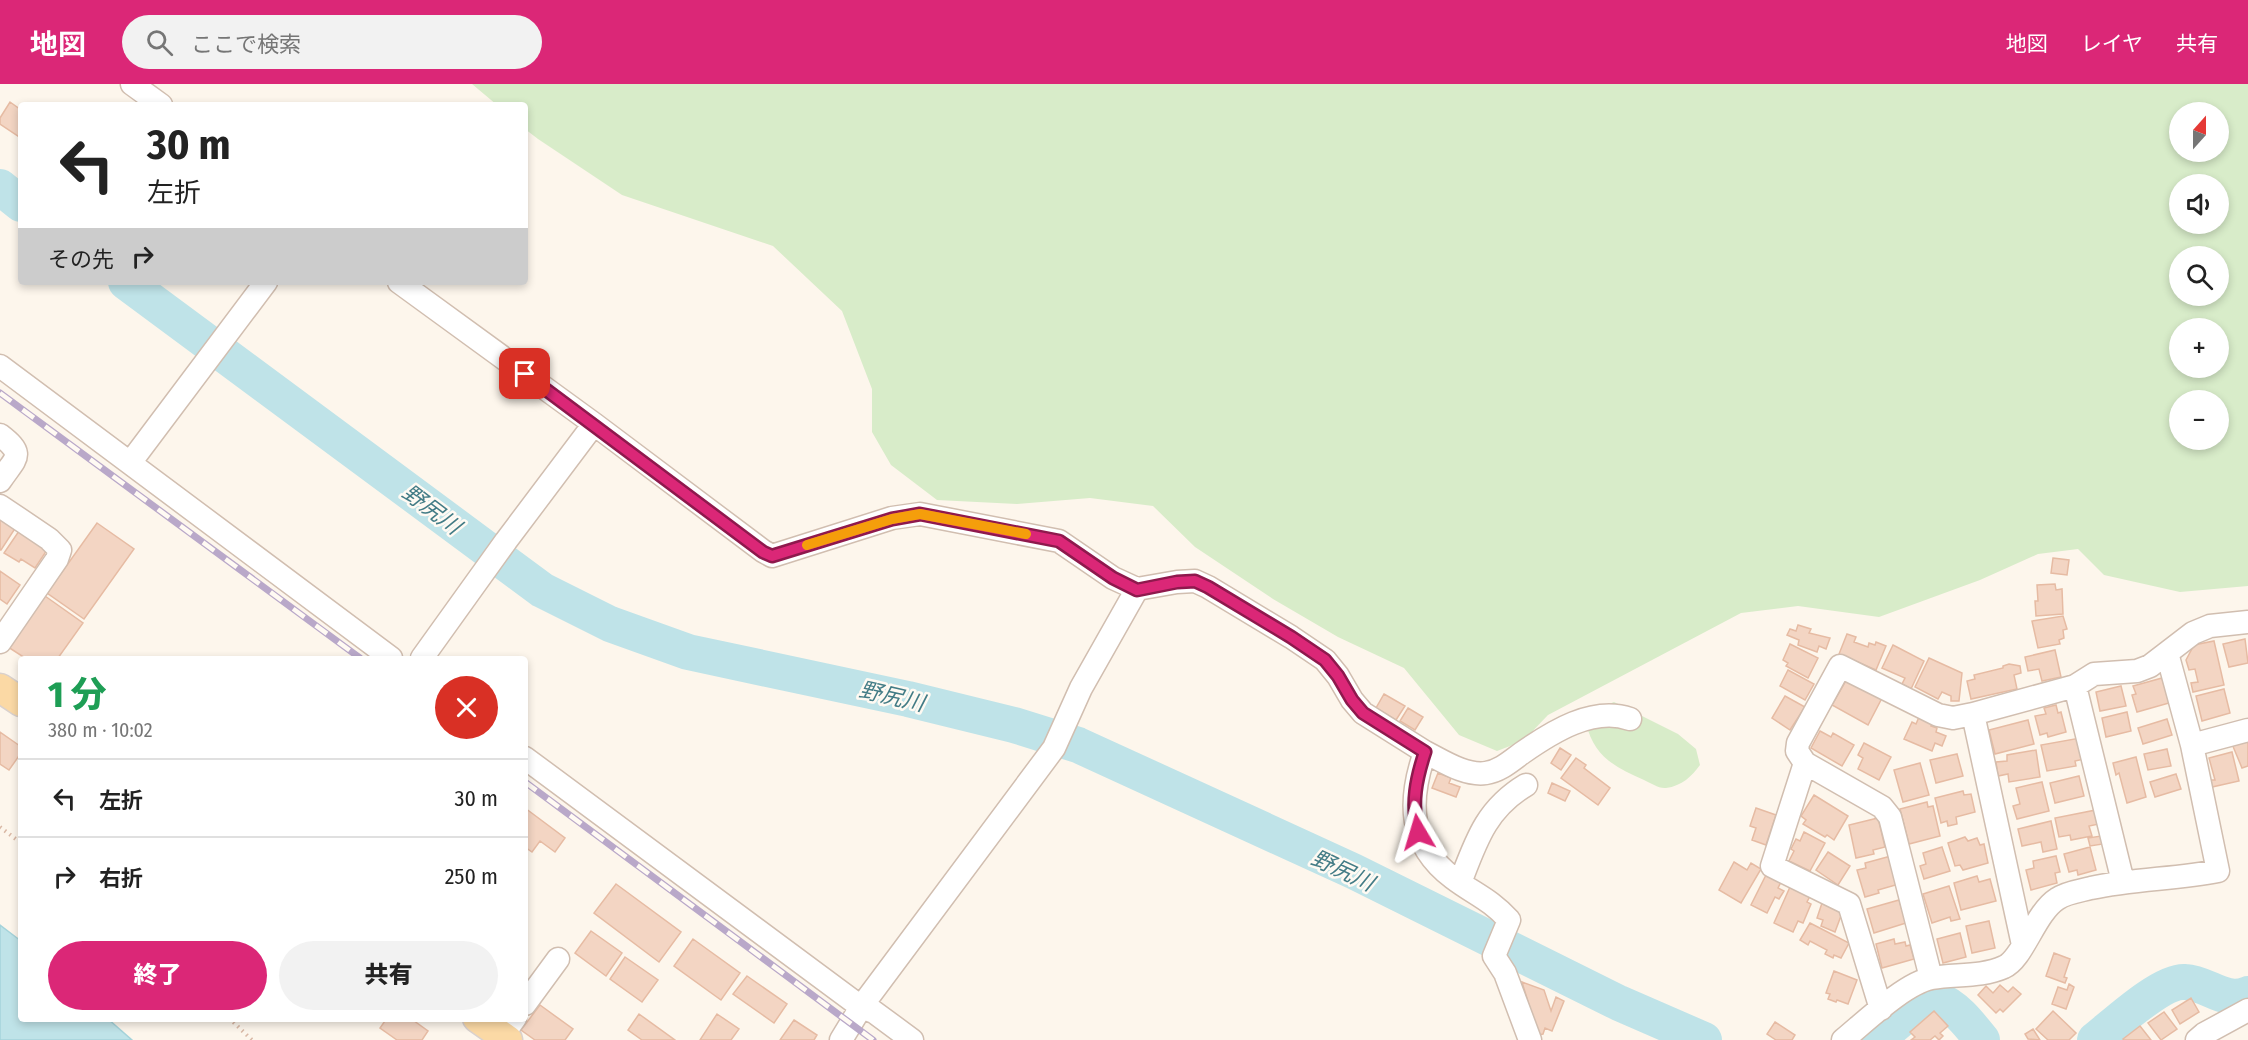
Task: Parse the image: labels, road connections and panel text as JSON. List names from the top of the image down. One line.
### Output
{"water":["野尻川"],"north":"top","page":{"header":"地図","search":"ここで検索","nav":["地図","レイヤ","共有"],"map_buttons":["+","−"],"turn":["30 m","左折"],"then":"その先","heading":["1 分","380 m · 10:02"],"list":[{"name":"左折","value":"30 m"},{"name":"右折","value":"250 m"}],"buttons":["終了","共有"]}}
